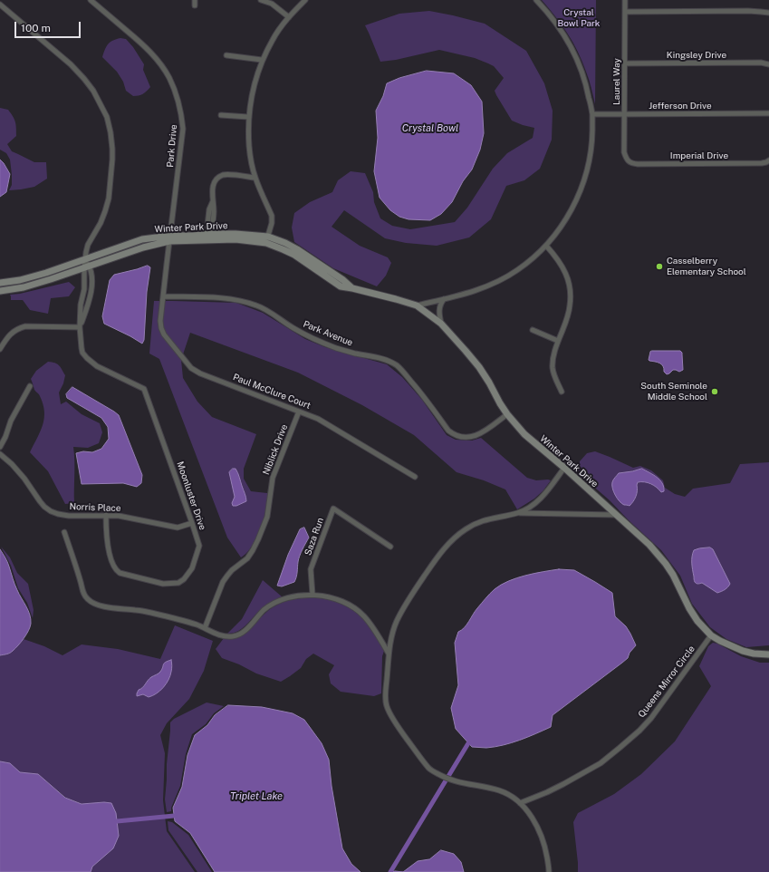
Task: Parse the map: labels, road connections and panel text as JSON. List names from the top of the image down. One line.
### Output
{"streets":{"street":["Kingsley Drive","Laurel Way","Jefferson Drive","Park Drive","Imperial Drive","Winter Park Drive","Park Avenue","Paul McClure Court","Niblick Drive","Moonluster Drive","Norris Place","Saza Run","Queens Mirror Circle"]},"crossings":[["Kingsley Drive","Laurel Way"],["Laurel Way","Jefferson Drive"],["Laurel Way","Imperial Drive"],["Park Drive","Winter Park Drive"],["Winter Park Drive","Park Avenue"],["Winter Park Drive","Moonluster Drive"],["Winter Park Drive","Queens Mirror Circle"],["Park Avenue","Paul McClure Court"],["Paul McClure Court","Niblick Drive"],["Moonluster Drive","Norris Place"]],"water":["Crystal Bowl","Triplet Lake"],"parks":["Crystal Bowl Park"],"places":["Casselberry Elementary School","South Seminole Middle School"],"scale_bar":"100 m"}
